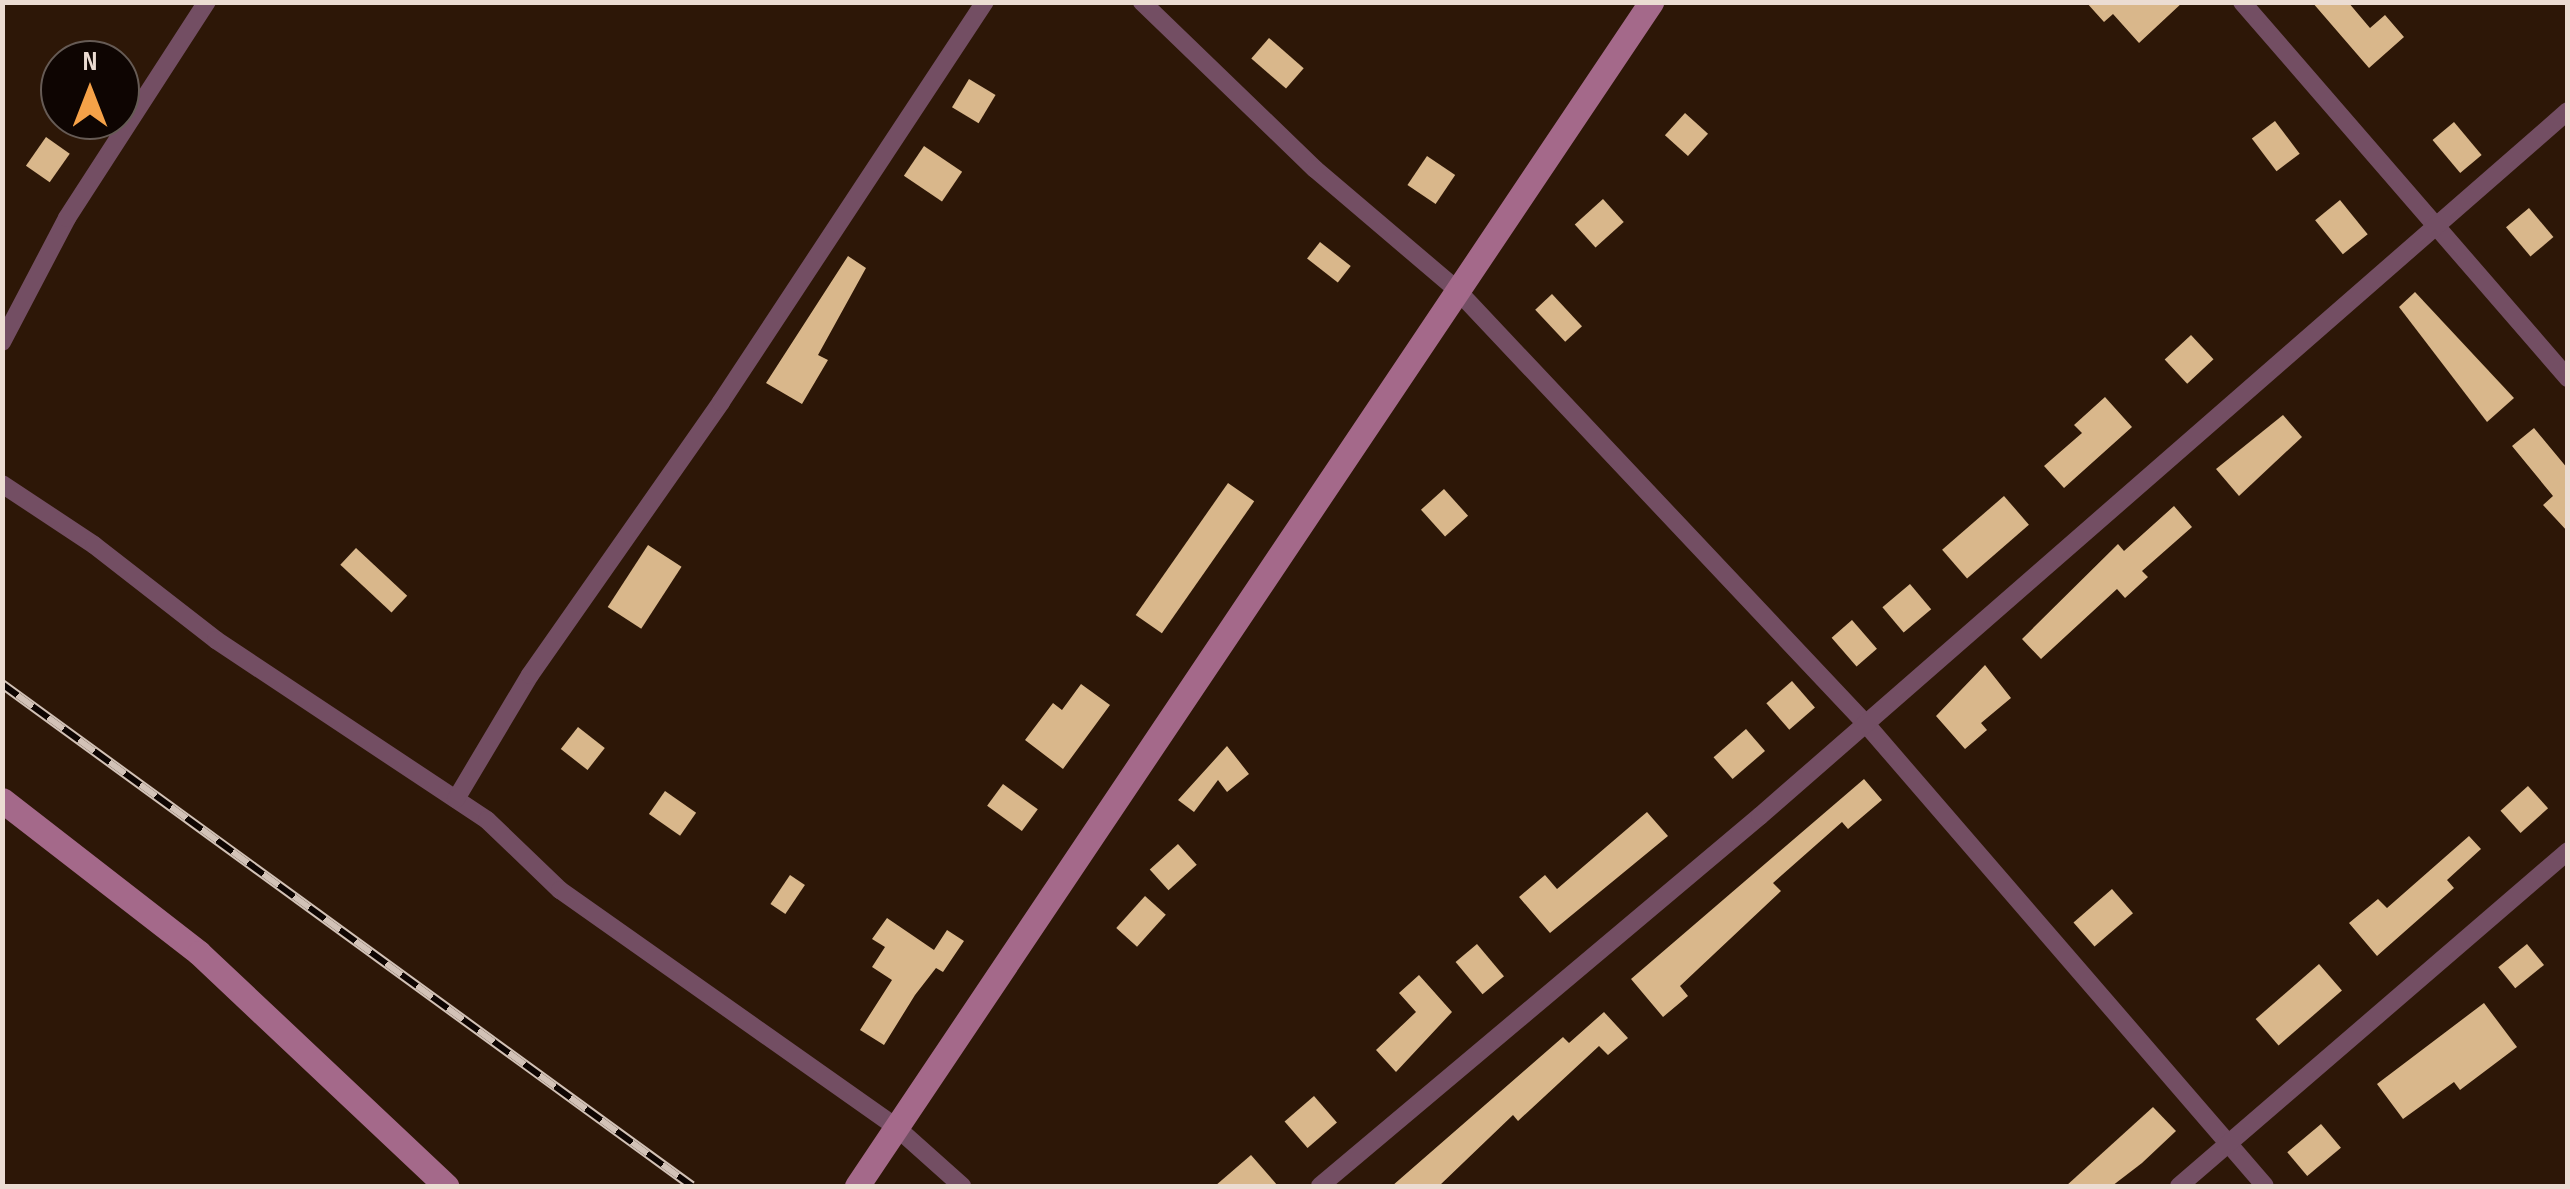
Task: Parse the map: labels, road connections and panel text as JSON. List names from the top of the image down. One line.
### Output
{"north":"top"}
